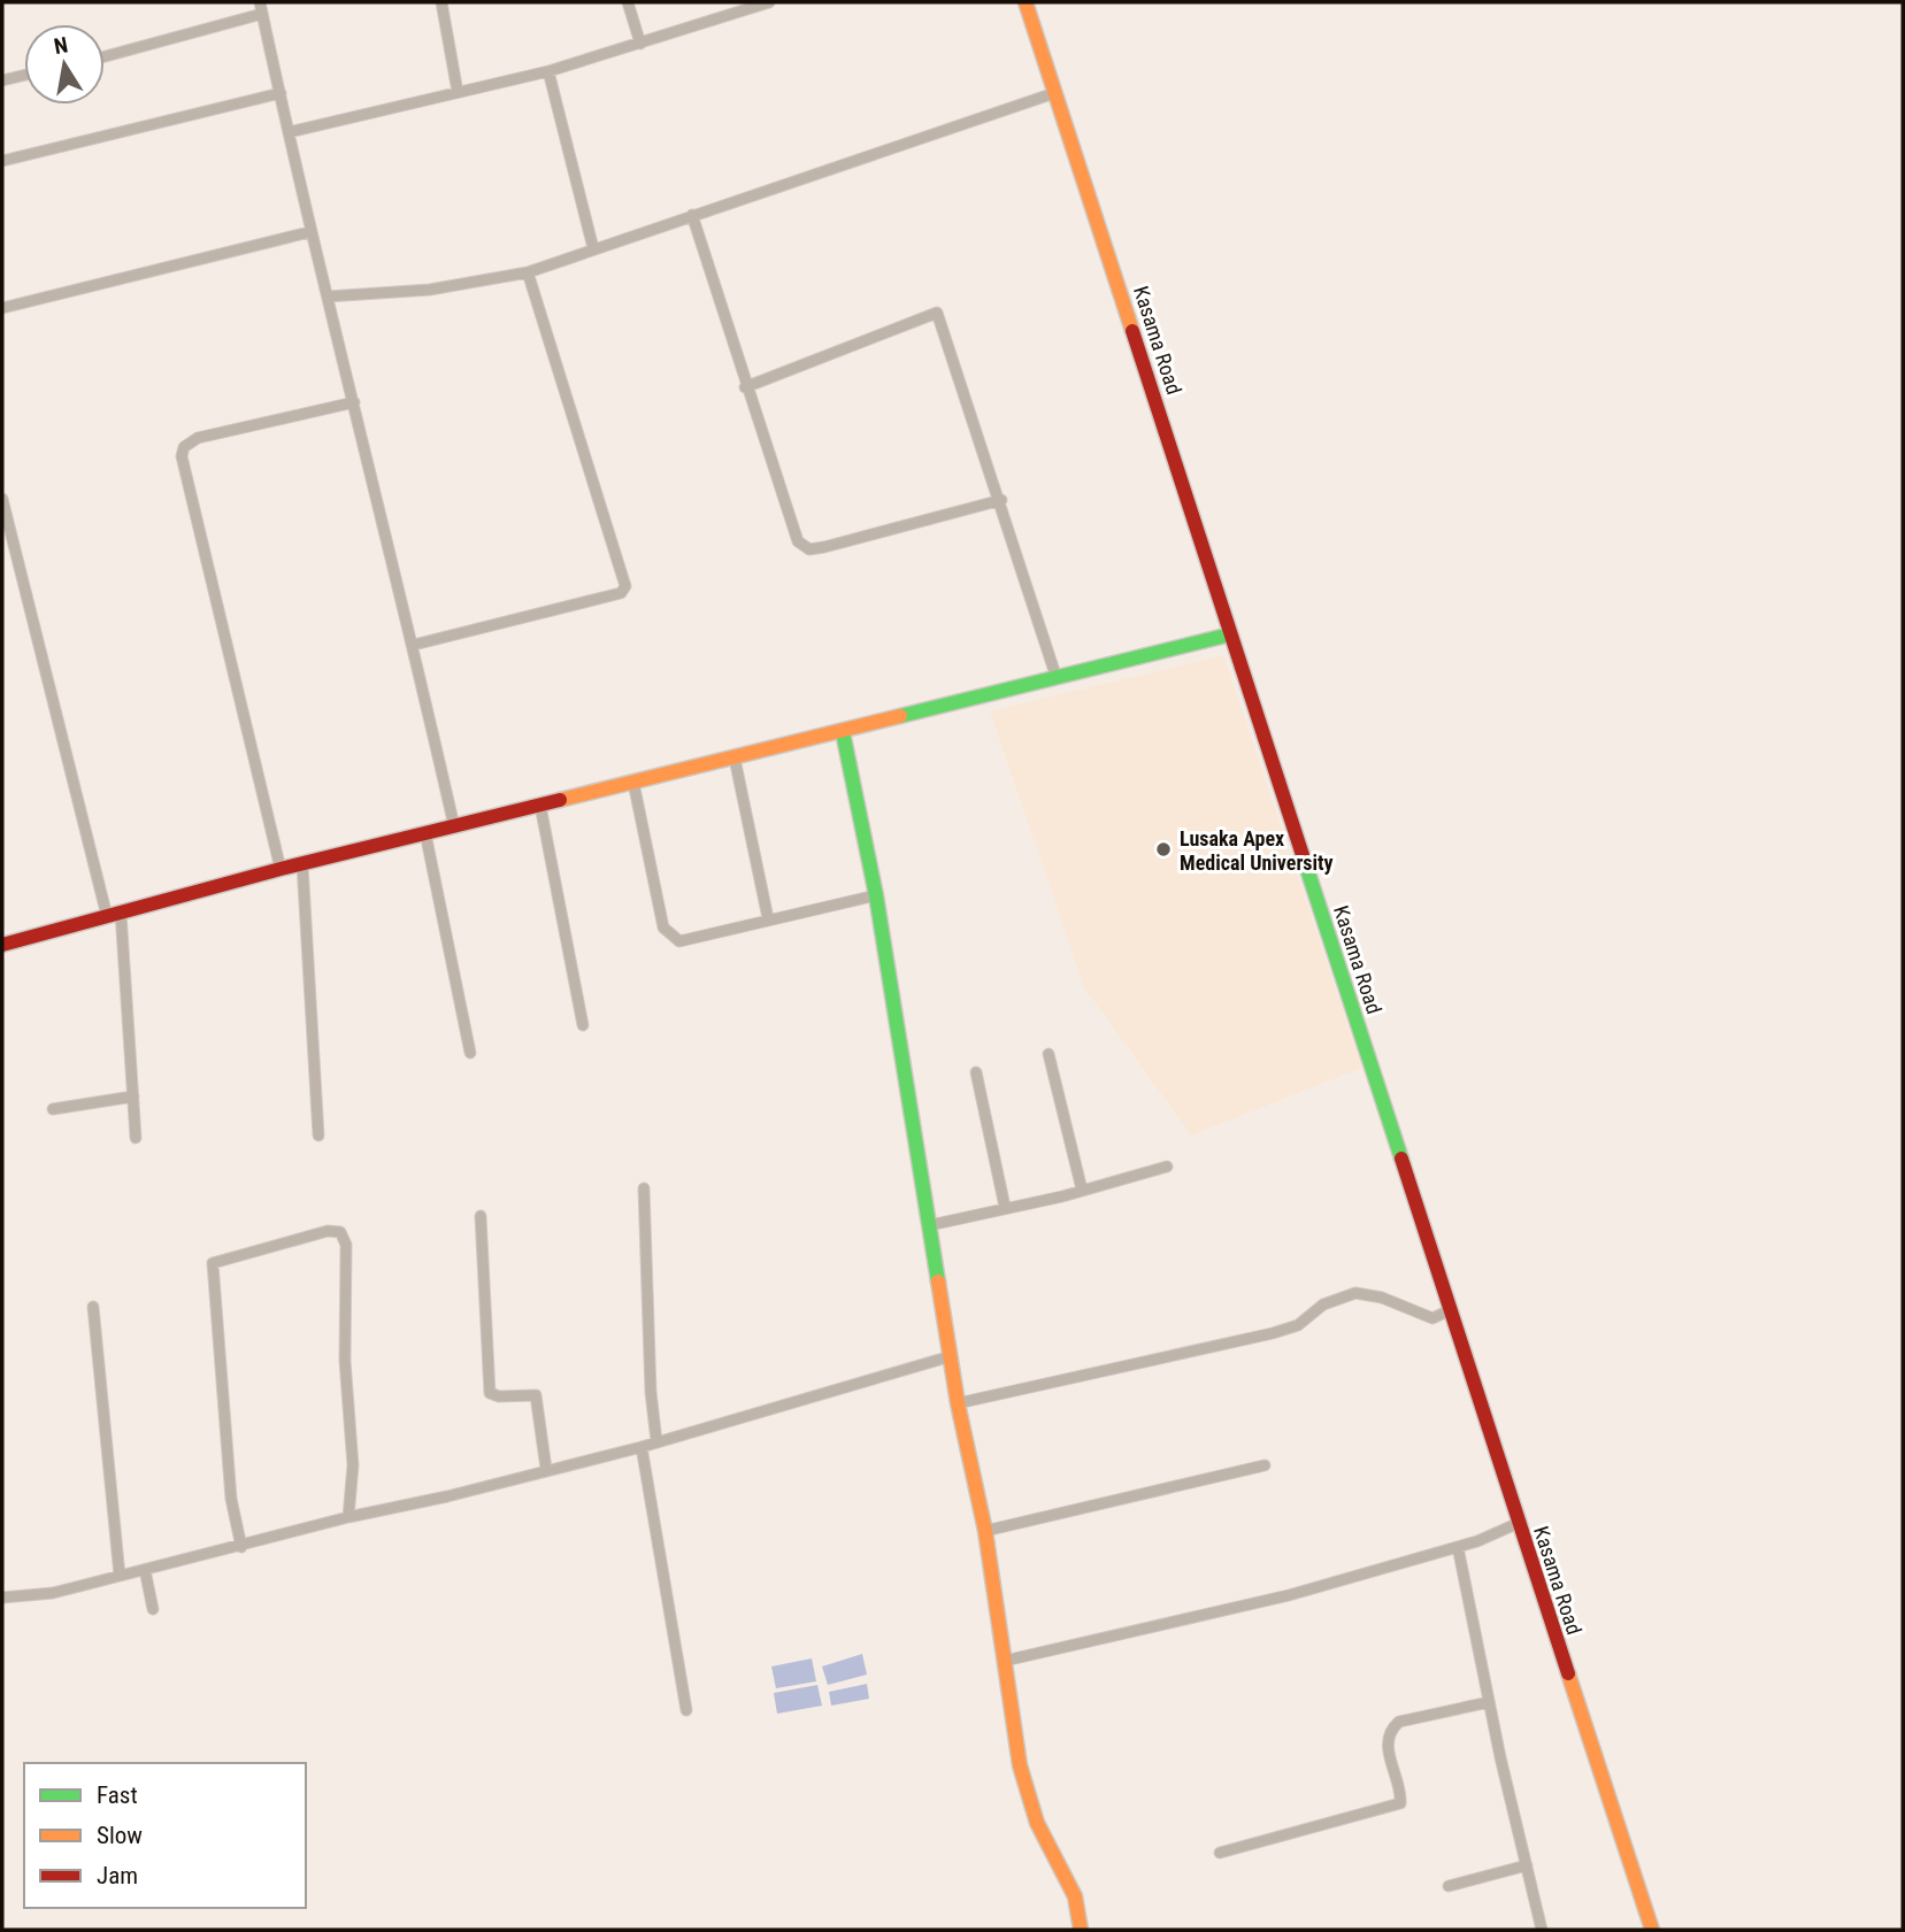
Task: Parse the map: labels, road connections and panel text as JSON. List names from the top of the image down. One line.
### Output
{"streets":{"street":["Kasama Road"]},"places":["Lusaka Apex Medical University"],"legend":["Fast","Slow","Jam"],"north":"top"}
